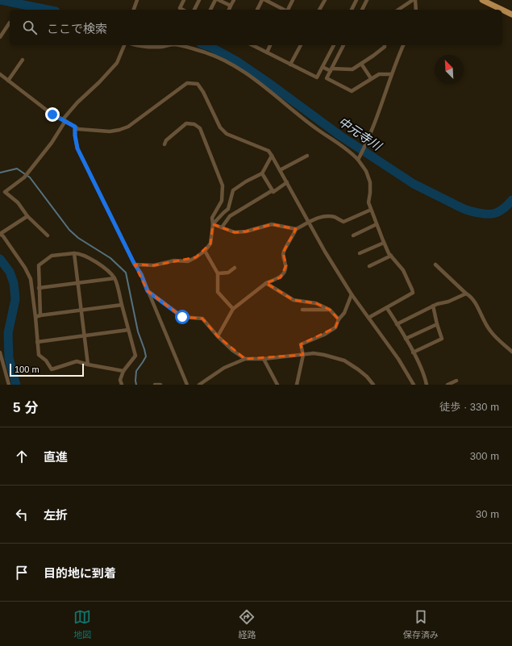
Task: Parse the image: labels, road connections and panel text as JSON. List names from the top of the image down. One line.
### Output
{"water":["中元寺川"],"scale_bar":"100 m","north":"top left","page":{"search":"ここで検索","scale":"100 m","heading":["5 分","徒歩 · 330 m"],"list":[["直進","300 m"],["左折","30 m"],"目的地に到着"],"nav":["地図","経路","保存済み"]}}
